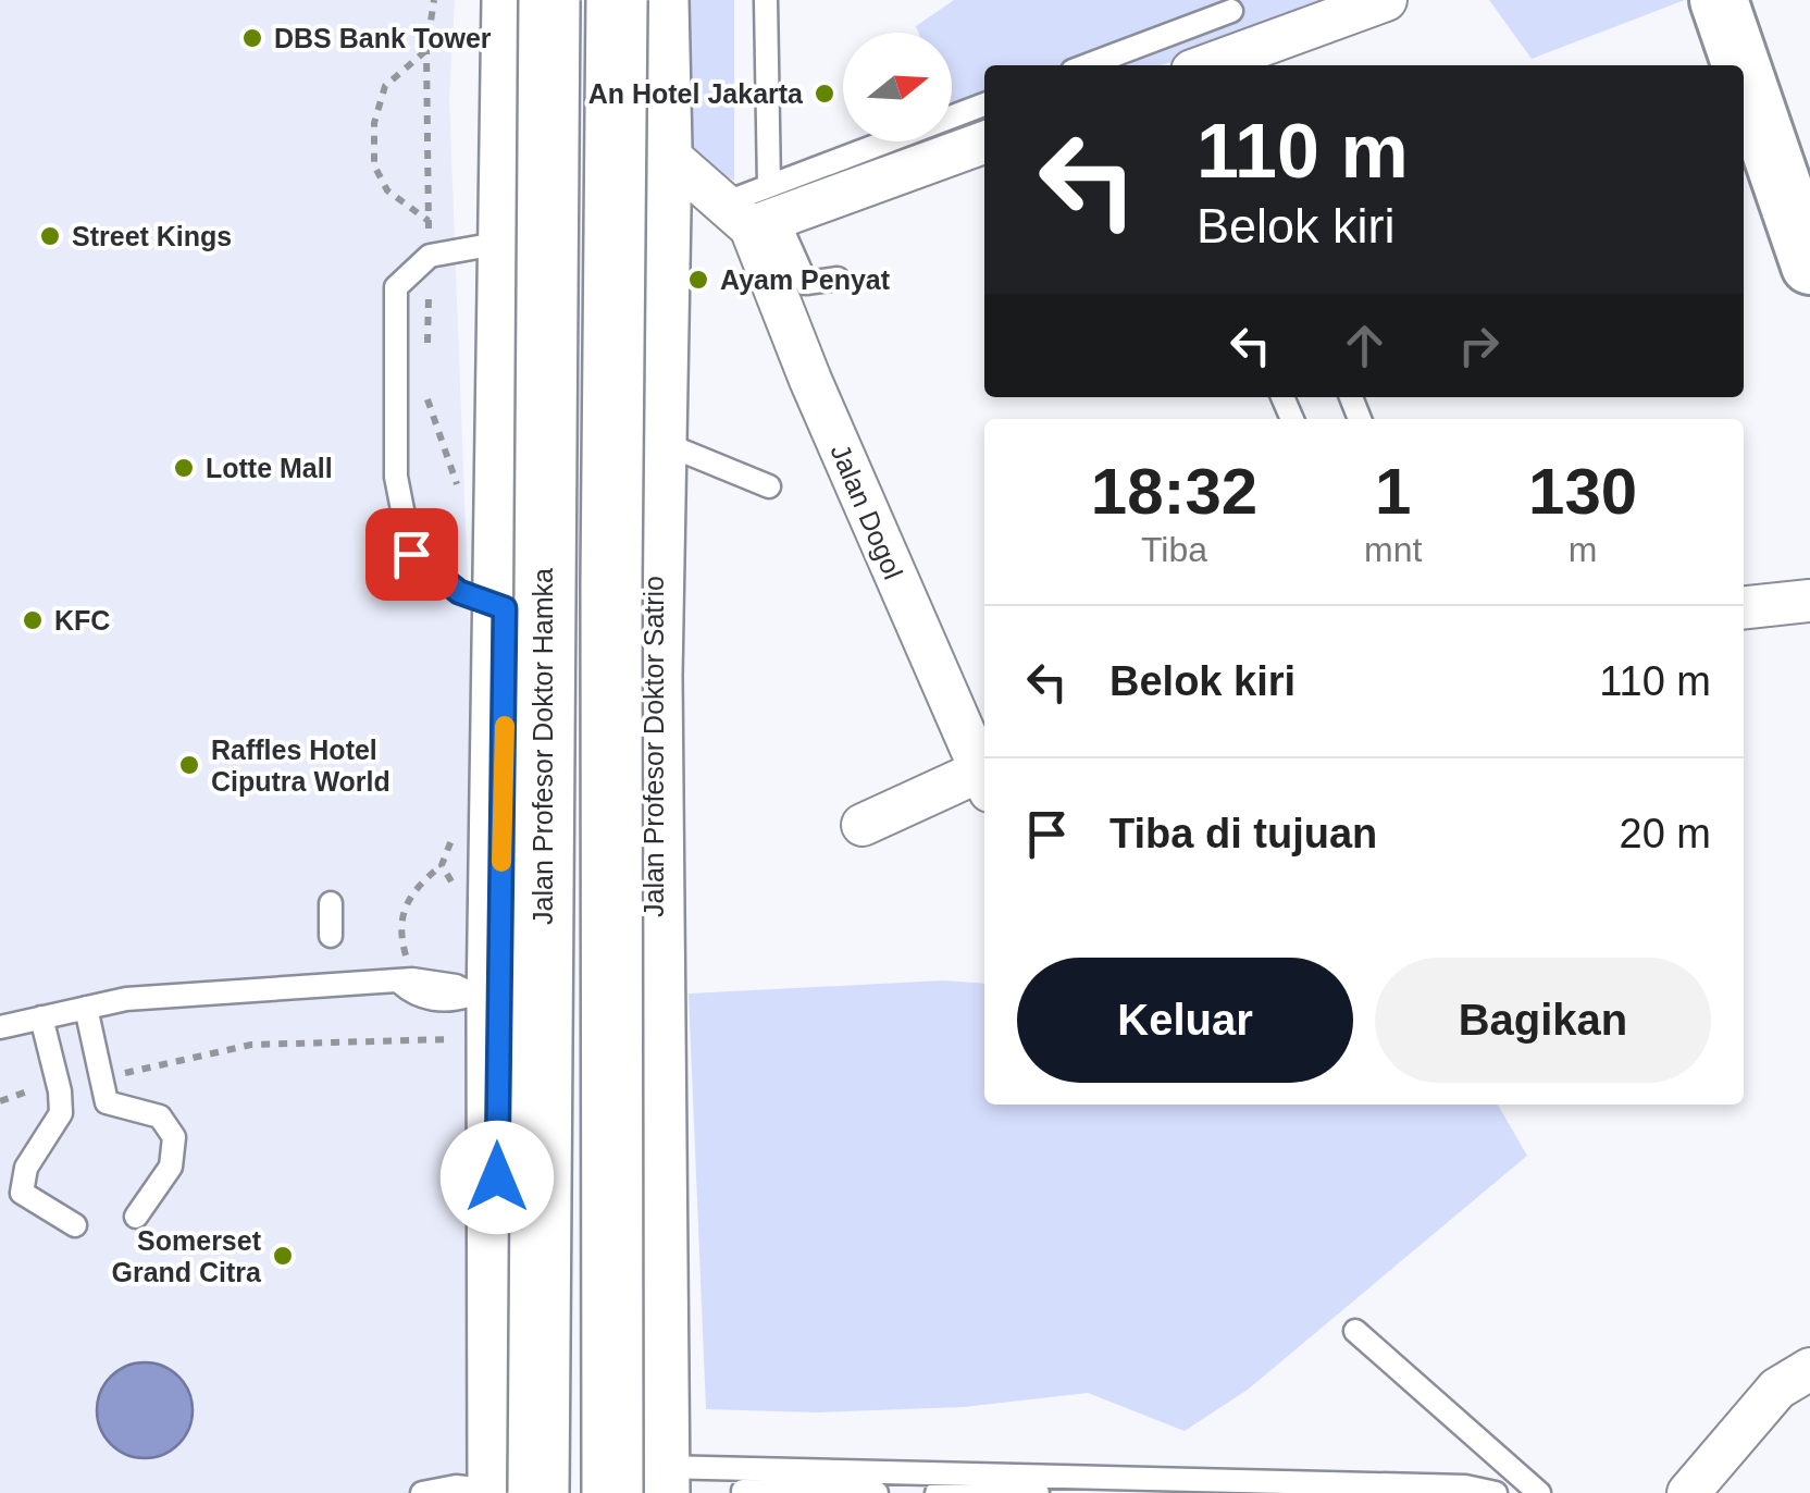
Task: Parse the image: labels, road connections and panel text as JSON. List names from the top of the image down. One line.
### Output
{"streets":{"main road":["Jalan Profesor Doktor Hamka","Jalan Profesor Doktor Satrio"],"street":["Jalan Dogol"]},"crossings":[["Jalan Dogol","Jalan Profesor Doktor Satrio"]],"places":["DBS Bank Tower","An Hotel Jakarta","Street Kings","Ayam Penyat","Lotte Mall","KFC","Raffles Hotel Ciputra World","Somerset Grand Citra"],"north":"right","page":{"turn":["110 m","Belok kiri"],"eta":["18:32","Tiba","1","mnt","130","m"],"list":[{"name":"Belok kiri","value":"110 m"},{"name":"Tiba di tujuan","value":"20 m"}],"buttons":["Keluar","Bagikan"]}}
